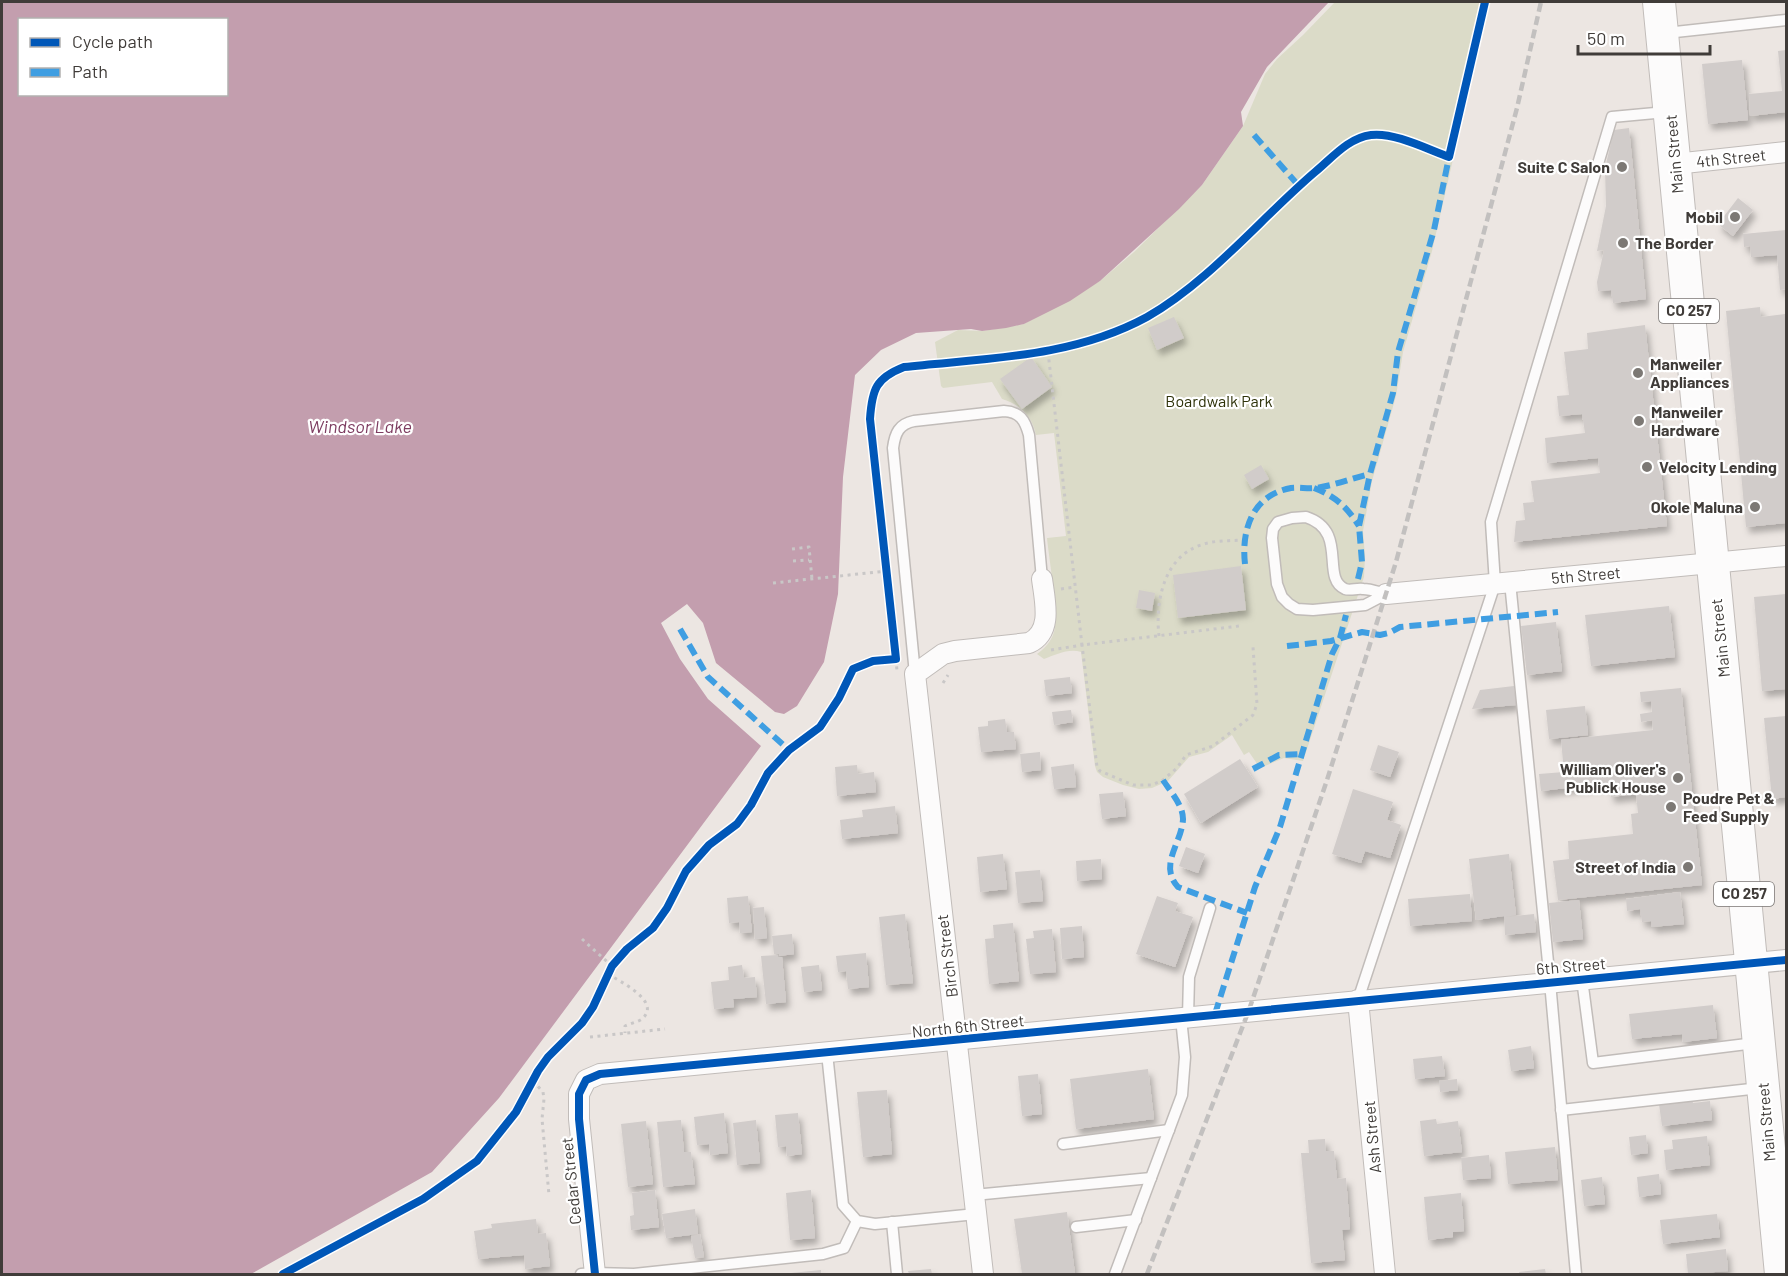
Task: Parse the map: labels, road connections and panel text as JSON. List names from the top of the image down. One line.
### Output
{"streets":{"main road":["Main Street","CO 257"],"street":["4th Street","5th Street","Birch Street","6th Street","North 6th Street","Ash Street","Cedar Street"]},"crossings":[["Main Street","4th Street"],["Main Street","5th Street"],["Main Street","6th Street"],["Birch Street","North 6th Street"],["6th Street","North 6th Street"],["6th Street","Ash Street"],["North 6th Street","Ash Street"],["North 6th Street","Cedar Street"]],"water":["Windsor Lake"],"parks":["Boardwalk Park"],"places":["Suite C Salon","Mobil","The Border","Manweiler Appliances","Manweiler Hardware","Velocity Lending","Okole Maluna","William Oliver's Publick House","Poudre Pet & Feed Supply","Street of India"],"legend":["Cycle path","Path"],"scale_bar":"50 m"}
